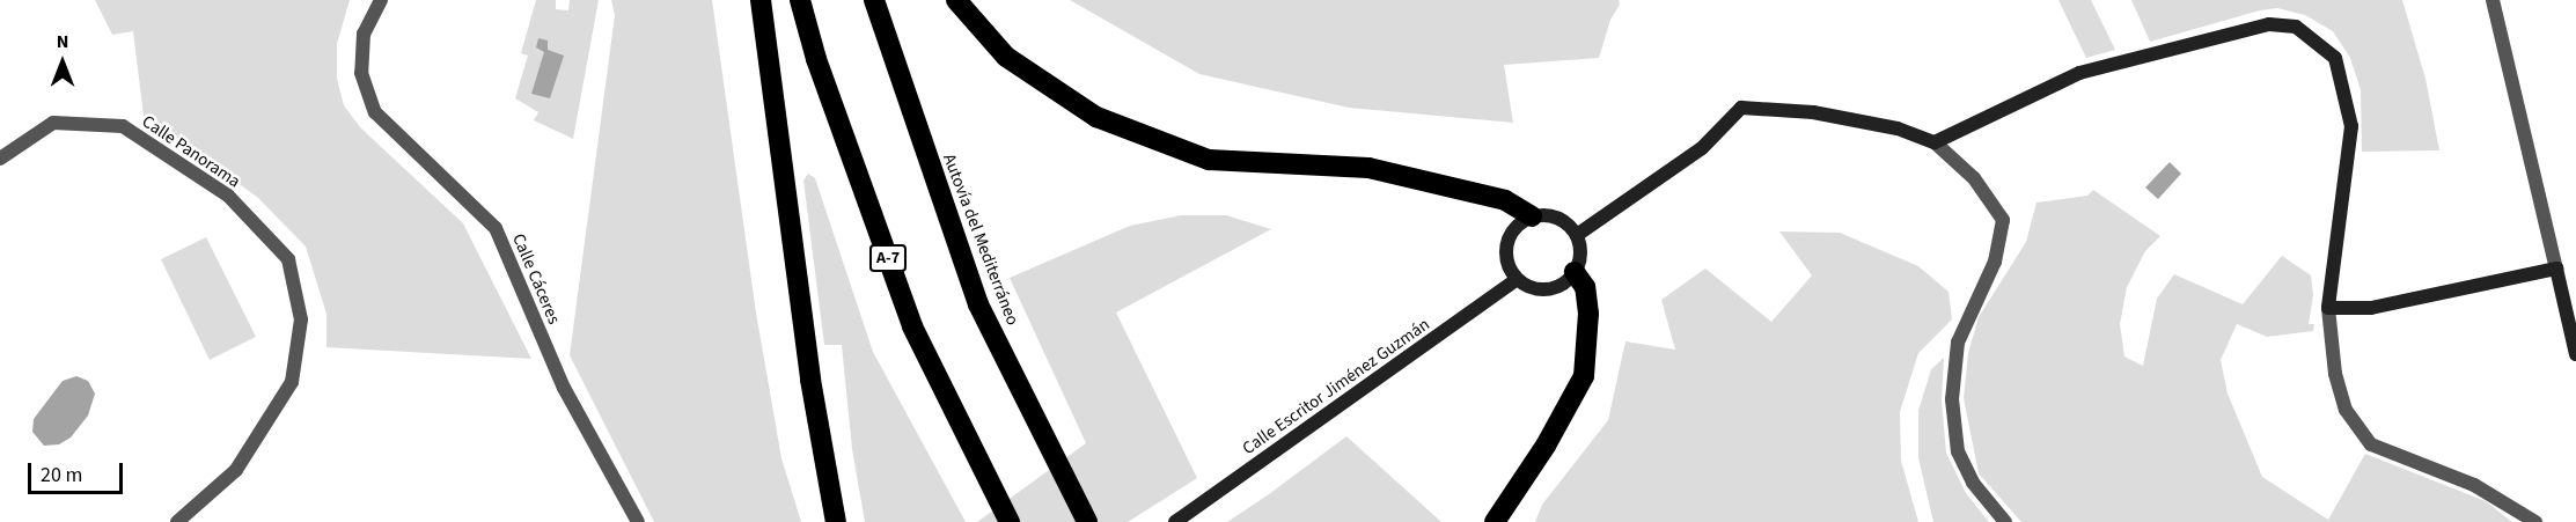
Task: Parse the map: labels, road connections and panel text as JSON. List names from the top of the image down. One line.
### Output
{"streets":{"highway":["Autovía del Mediterráneo","A-7"],"street":["Calle Panorama","Calle Cáceres","Calle Escritor Jiménez Guzmán"]},"scale_bar":"20 m","north":"top"}
